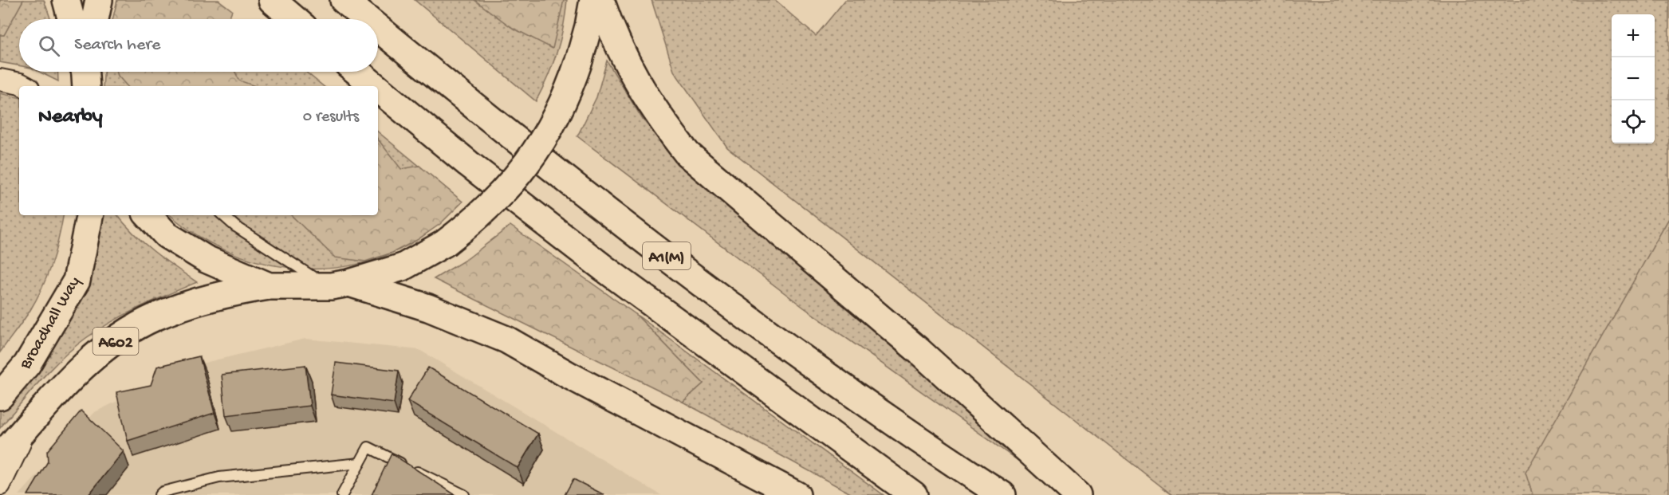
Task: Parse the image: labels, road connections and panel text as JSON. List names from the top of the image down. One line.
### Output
{"streets":{"highway":["A1(M)","Broadhall Way","A602"]},"page":{"map_buttons":["+","−"],"search":"Search here","heading":["Nearby","0 results"]}}
